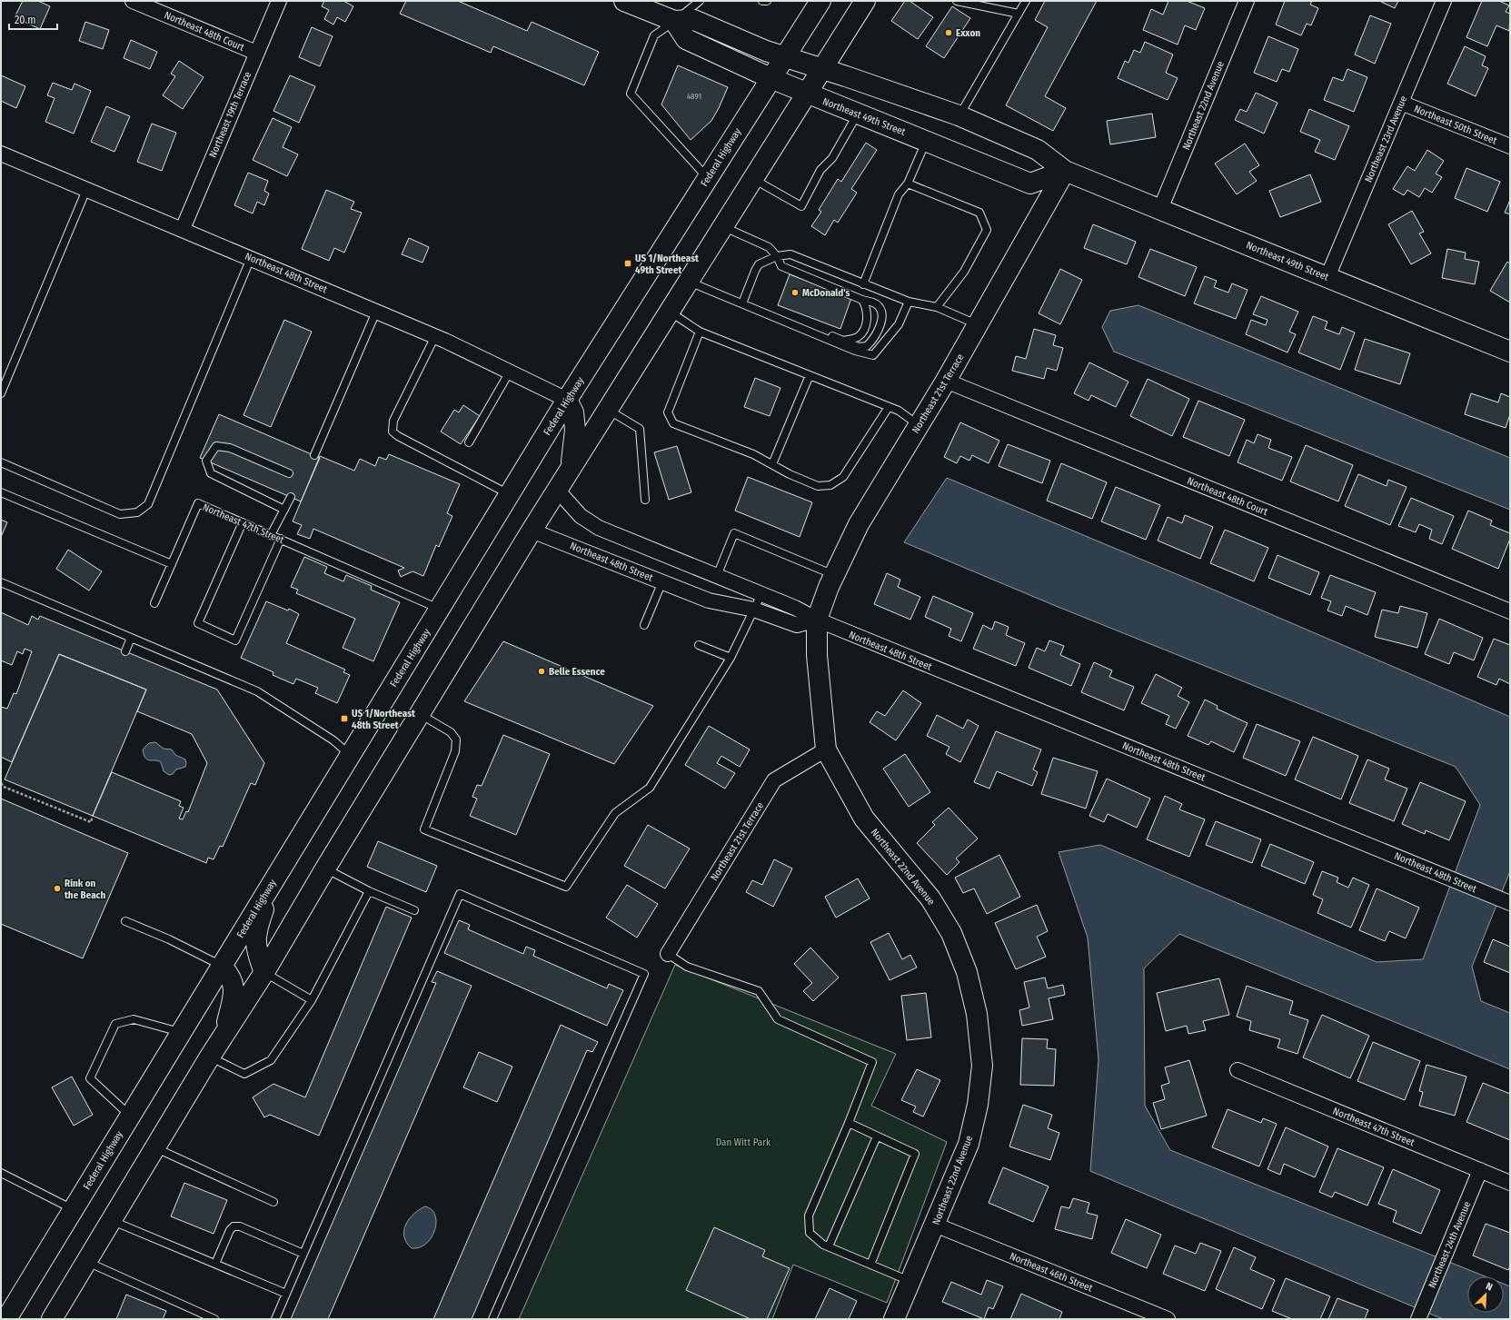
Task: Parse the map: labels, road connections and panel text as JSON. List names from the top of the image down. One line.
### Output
{"streets":{"main road":["Northeast 22nd Avenue","Northeast 49th Street","Federal Highway","Northeast 21st Terrace"],"street":["Northeast 48th Court","Northeast 19th Terrace","Northeast 50th Street","Northeast 23rd Avenue","Northeast 48th Street","Northeast 47th Street","Northeast 24th Avenue","Northeast 46th Street"]},"crossings":[["Northeast 48th Court","Northeast 19th Terrace"],["Northeast 48th Court","Northeast 21st Terrace"],["Northeast 22nd Avenue","Northeast 49th Street"],["Northeast 22nd Avenue","Northeast 48th Street"],["Northeast 22nd Avenue","Northeast 21st Terrace"],["Northeast 22nd Avenue","Northeast 46th Street"],["Northeast 19th Terrace","Northeast 48th Street"],["Northeast 49th Street","Northeast 23rd Avenue"],["Northeast 49th Street","Federal Highway"],["Northeast 49th Street","Northeast 21st Terrace"],["Northeast 50th Street","Northeast 23rd Avenue"],["Federal Highway","Northeast 48th Street"],["Federal Highway","Northeast 47th Street"],["Northeast 48th Street","Northeast 21st Terrace"],["Northeast 47th Street","Northeast 24th Avenue"]],"parks":["Dan Witt Park"],"places":{"other":["Exxon","McDonald's","Belle Essence","Rink on the Beach"],"transit":["US 1/Northeast 49th Street","US 1/Northeast 48th Street"]},"house_numbers":["4891"],"scale_bar":"20 m","north":"top right"}
